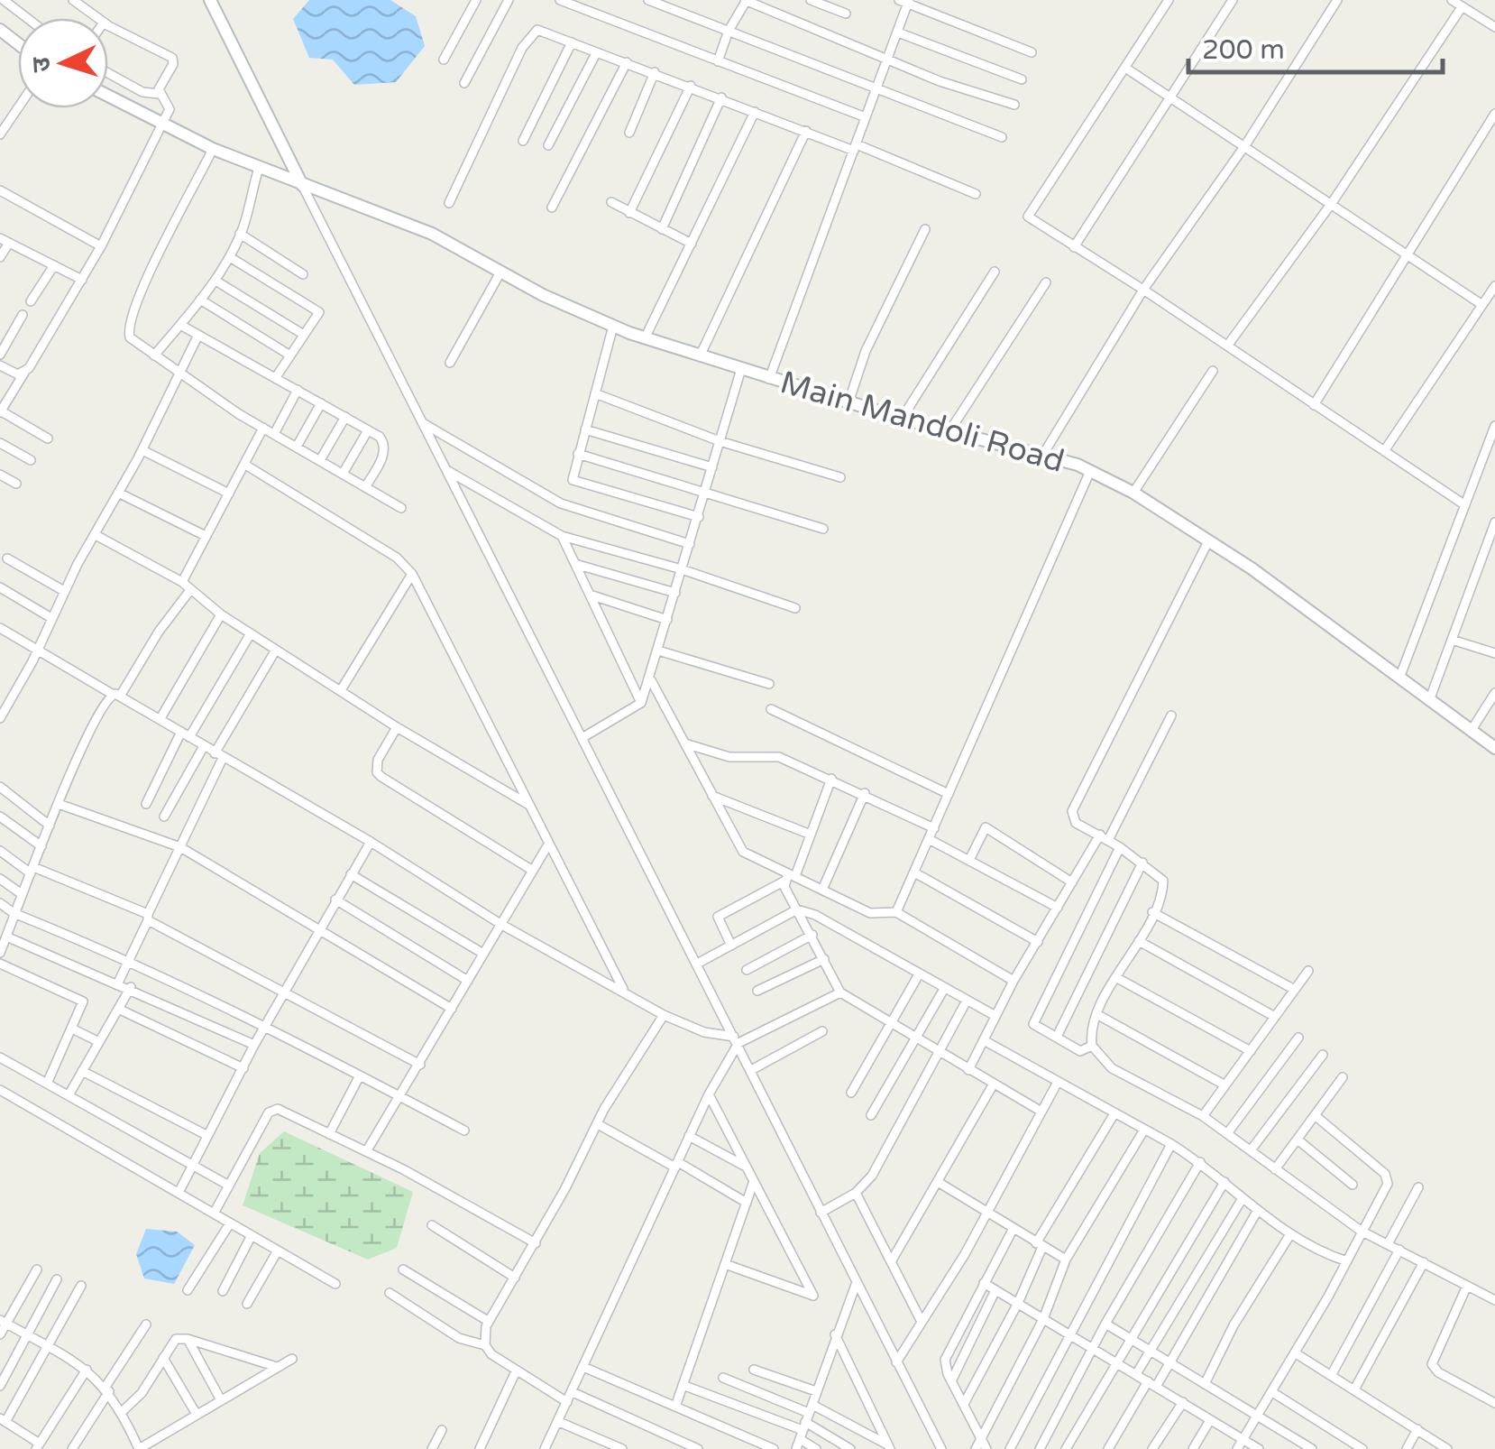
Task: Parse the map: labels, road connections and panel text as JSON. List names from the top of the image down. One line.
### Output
{"streets":{"street":["Main Mandoli Road"]},"scale_bar":"200 m","north":"left"}
